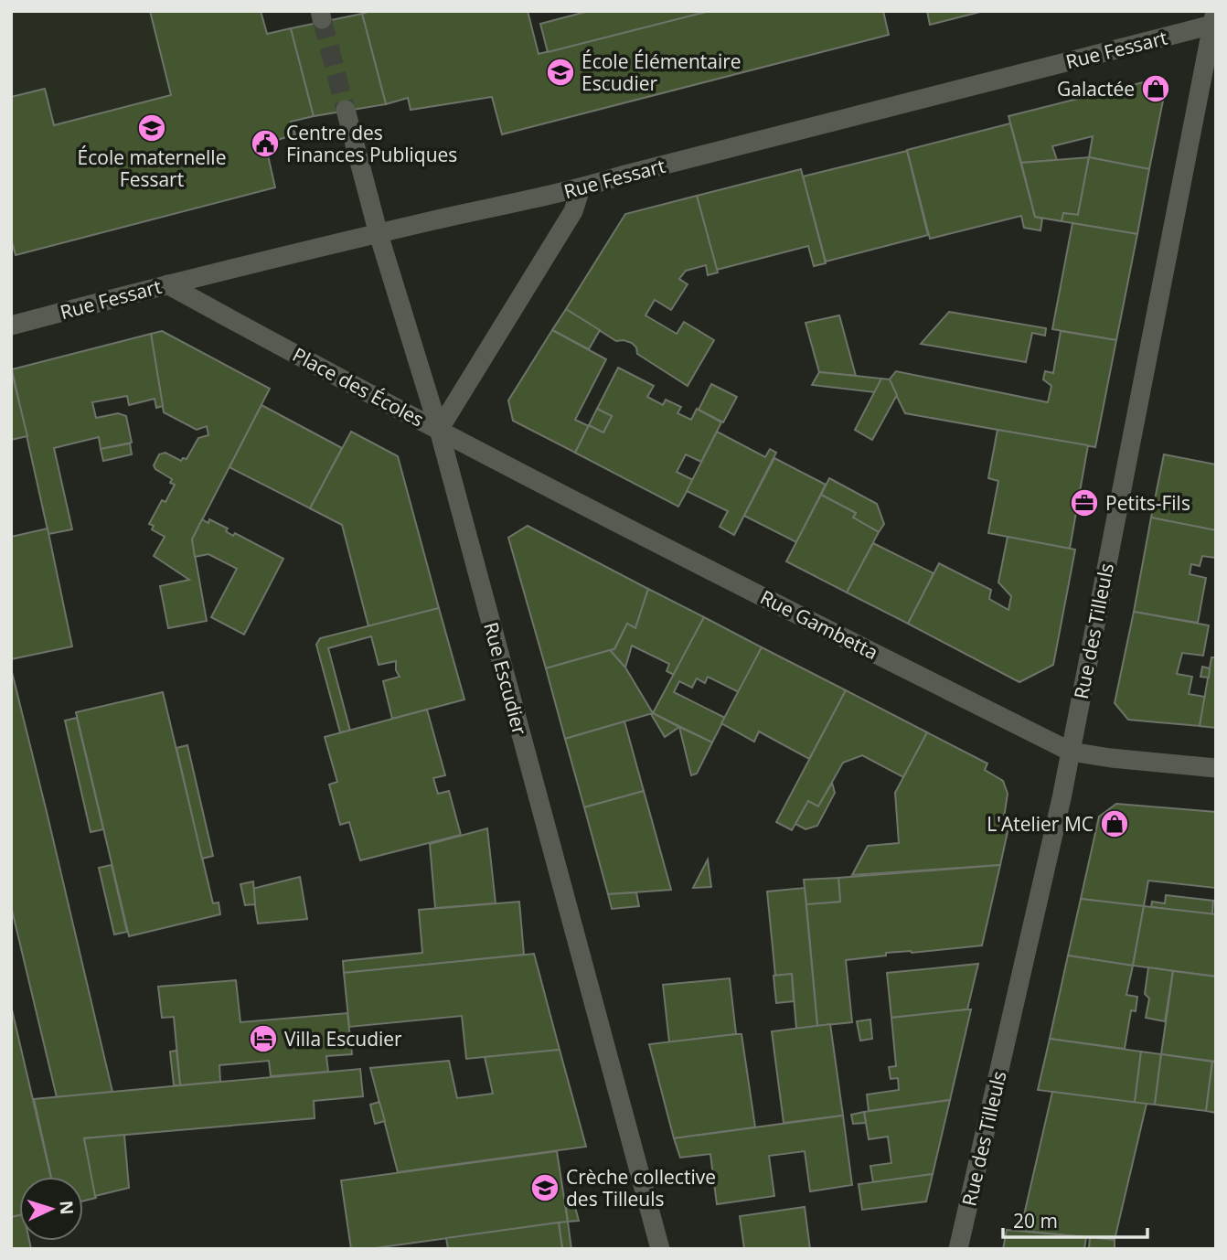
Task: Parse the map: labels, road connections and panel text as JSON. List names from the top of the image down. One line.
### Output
{"streets":{"street":["Rue Fessart","Place des Écoles","Rue Gambetta","Rue des Tilleuls","Rue Escudier"]},"crossings":[["Rue Fessart","Place des Écoles"],["Rue Fessart","Rue des Tilleuls"],["Rue Fessart","Rue Escudier"],["Place des Écoles","Rue Gambetta"],["Place des Écoles","Rue Escudier"],["Rue Gambetta","Rue des Tilleuls"],["Rue Gambetta","Rue Escudier"]],"places":{"school or university":["École Élémentaire Escudier","École maternelle Fessart","Crèche collective des Tilleuls"],"shop":["Galactée","L'Atelier MC"],"public building":["Centre des Finances Publiques"],"office":["Petits-Fils"],"hotel":["Villa Escudier"]},"scale_bar":"20 m","north":"right"}
